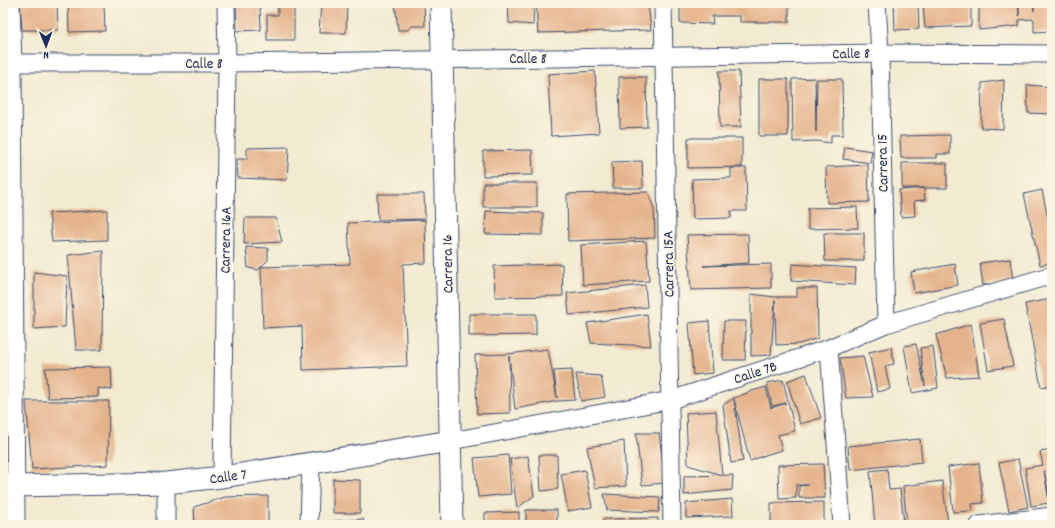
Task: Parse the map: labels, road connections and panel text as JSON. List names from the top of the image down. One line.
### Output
{"streets":{"street":["Calle 8","Carrera 15","Carrera 16A","Carrera 16","Carrera 15A","Calle 7B","Calle 7"]},"crossings":[["Calle 8","Carrera 15"],["Calle 8","Carrera 16A"],["Calle 8","Carrera 16"],["Calle 8","Carrera 15A"],["Carrera 15","Calle 7B"],["Carrera 16A","Calle 7"],["Carrera 16","Calle 7B"],["Carrera 16","Calle 7"],["Carrera 15A","Calle 7B"],["Calle 7B","Calle 7"]],"north":"bottom"}
